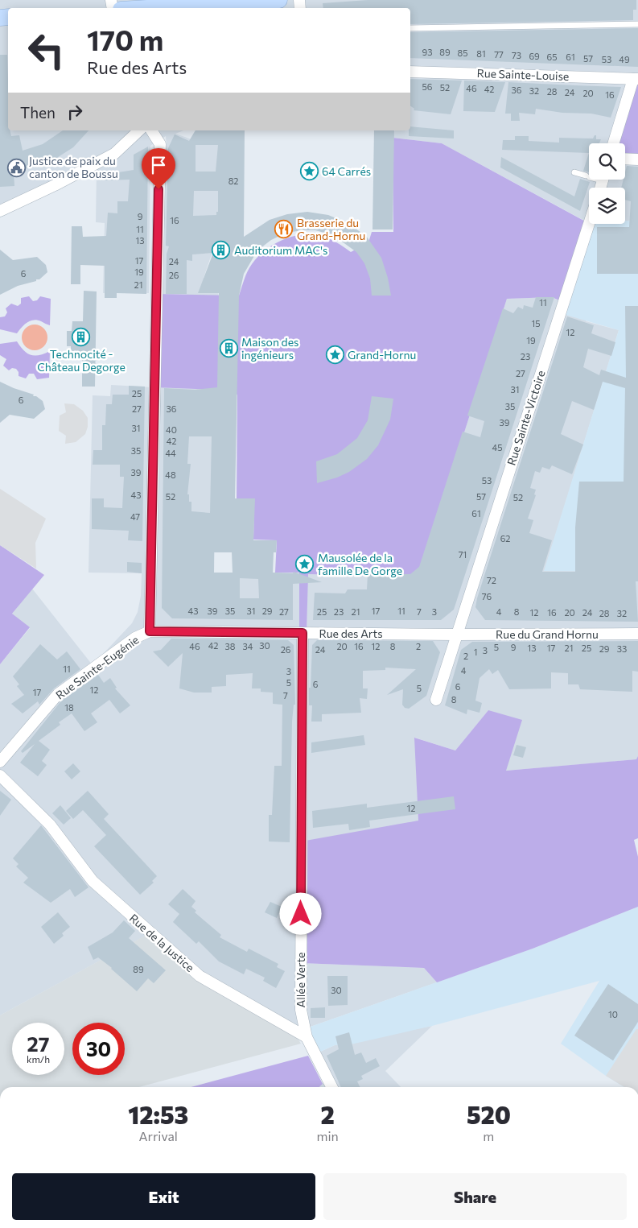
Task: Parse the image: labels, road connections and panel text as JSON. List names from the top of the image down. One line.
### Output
{"streets":{"street":["Rue Sainte-Louise","Rue Sainte-Victoire","Rue des Arts","Rue du Grand Hornu","Rue Sainte-Eugénie","Rue de la Justice","Allée Verte"]},"crossings":[["Rue Sainte-Victoire","Rue des Arts"],["Rue Sainte-Victoire","Rue du Grand Hornu"],["Rue des Arts","Rue du Grand Hornu"],["Rue des Arts","Rue Sainte-Eugénie"],["Rue des Arts","Allée Verte"],["Rue de la Justice","Allée Verte"]],"places":{"public building":["Justice de paix du canton de Boussu"],"place":["64 Carrés","Grand-Hornu","Mausolée de la famille De Gorge"],"restaurant":["Brasserie du Grand-Hornu"],"building":["Auditorium MAC's","Technocité - Château Degorge","Maison des ingénieurs"]},"house_numbers":["93","89","85","81","77","73","69","65","61","57","53","49","56","52","46","42","36","32","28","24","20","16","82","9","16","11","13","17","24","19","6","26","21","11","15","12","19","23","27","31","25","6","35","27","36","39","31","40","42","45","35","44","39","48","53","43","52","57","52","61","47","62","71","72","76","43","39","35","31","29","17","11","27","25","23","21","7","3","4","8","12","16","20","24","28","32","42","30","46","38","34","20","16","12","8","2","5","9","13","17","21","25","29","33","26","24","3","1","2","11","4","3","5","6","6","5","12","17","7","8","18","12","89","30","10"],"page":{"turn":["170 m","Rue des Arts"],"then":"Then","speed":"27 km/h","limit":"30","eta":["12:53","Arrival","2","min","520","m"],"buttons":["Exit","Share"]}}
